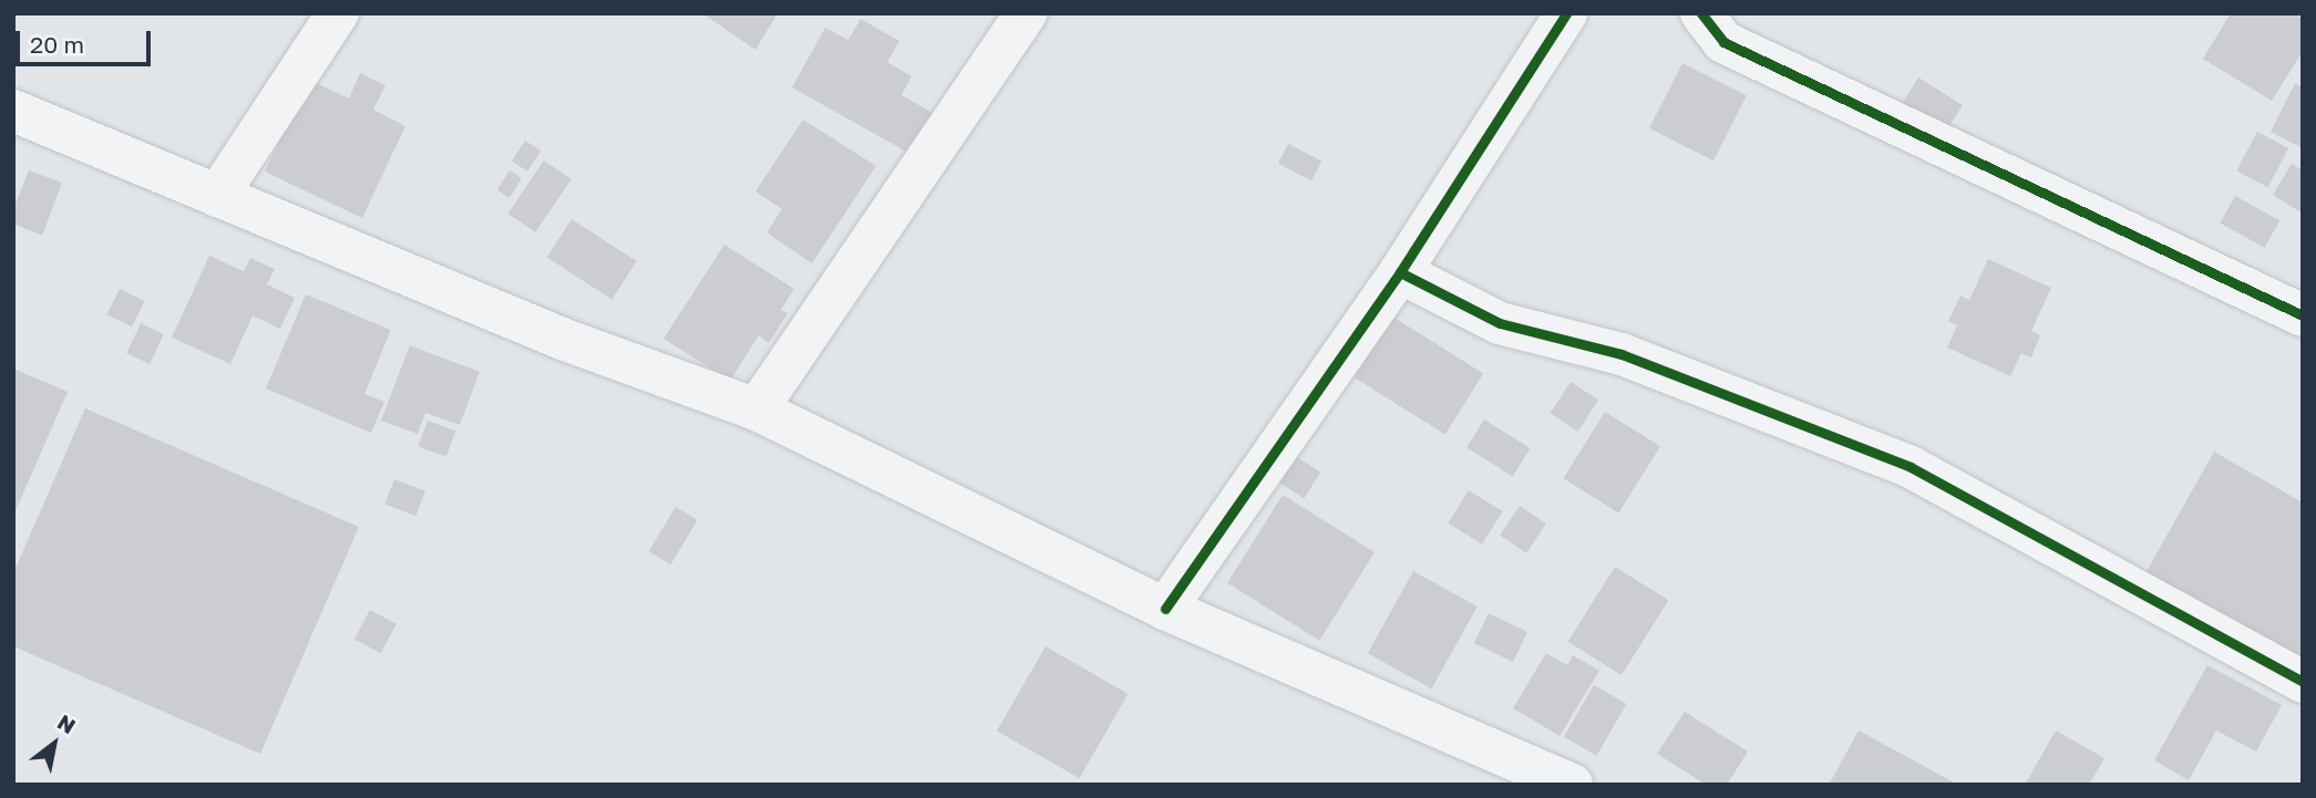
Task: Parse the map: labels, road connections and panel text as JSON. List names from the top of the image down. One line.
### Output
{"scale_bar":"20 m","north":"top right"}
